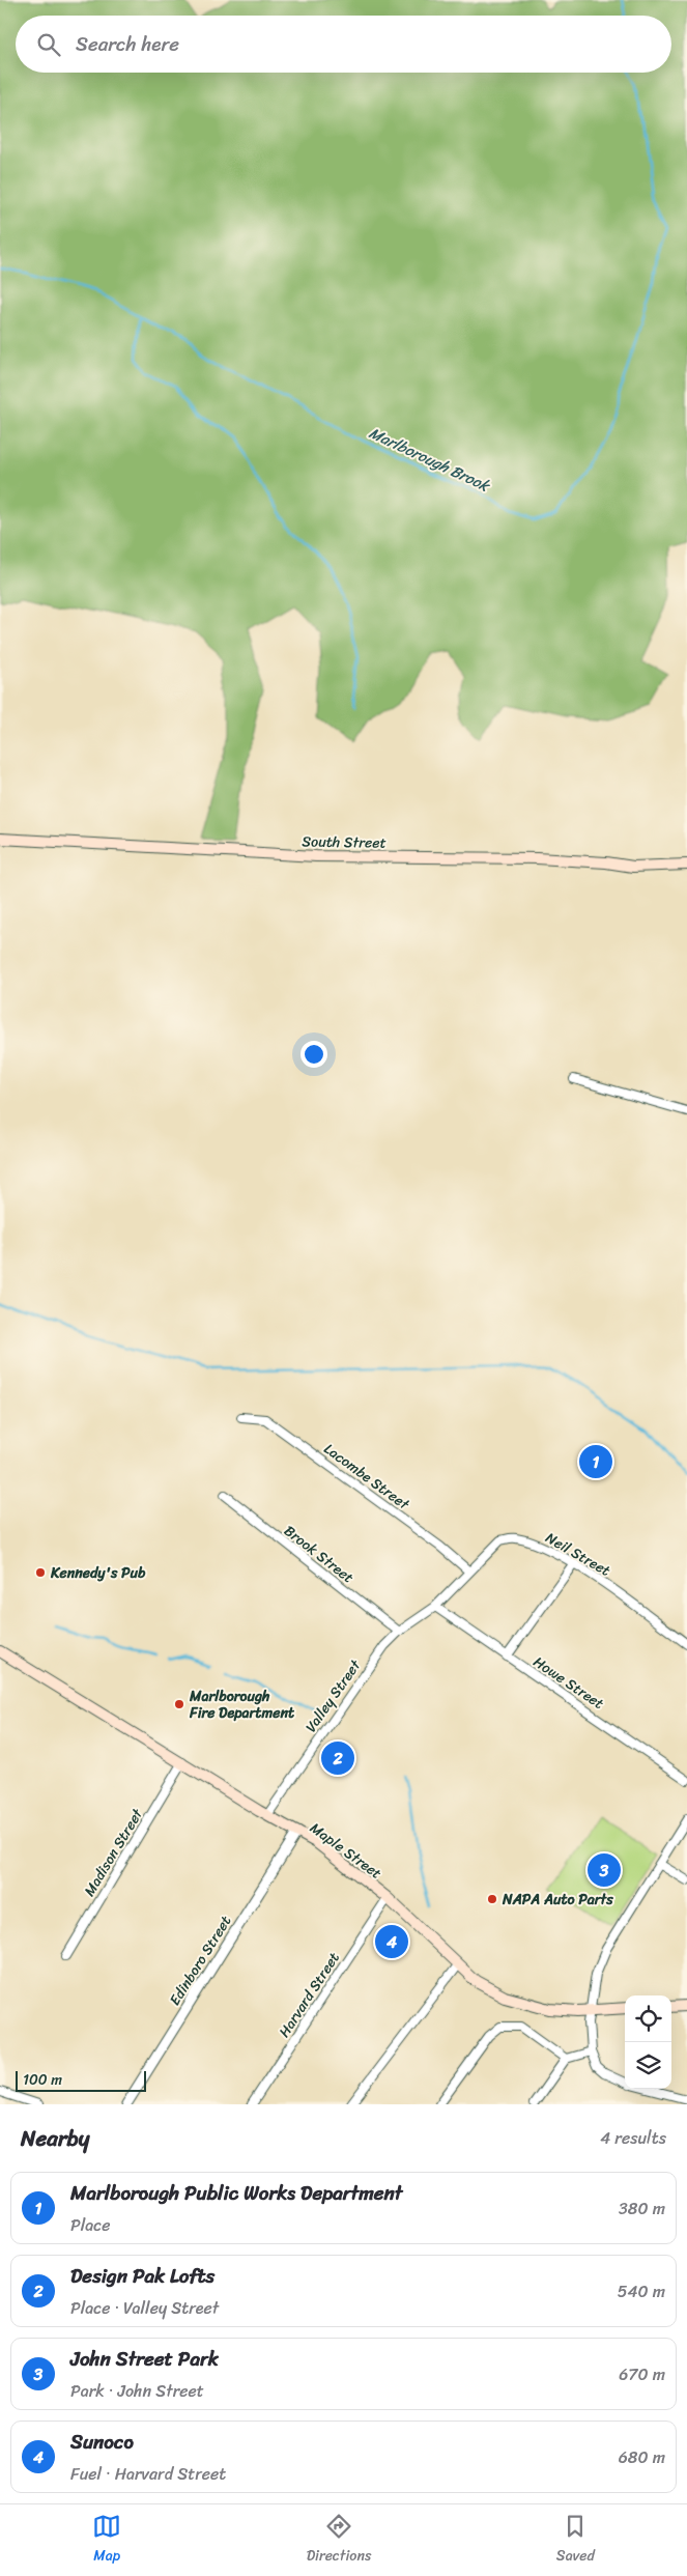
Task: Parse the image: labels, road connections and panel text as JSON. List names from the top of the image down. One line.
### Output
{"streets":{"main road":["South Street","Maple Street"],"street":["Lacombe Street","Brook Street","Neil Street","Howe Street","Valley Street","Madison Street","Edinboro Street","Harvard Street"]},"crossings":[["Lacombe Street","Neil Street"],["Brook Street","Valley Street"],["Neil Street","Howe Street"],["Neil Street","Valley Street"],["Howe Street","Valley Street"],["Valley Street","Maple Street"],["Maple Street","Madison Street"],["Maple Street","Edinboro Street"],["Maple Street","Harvard Street"]],"water":["Marlborough Brook"],"places":["Kennedy's Pub","Marlborough Fire Department","NAPA Auto Parts"],"scale_bar":"100 m","page":{"search":"Search here","pins":["1","2","3","4"],"scale":"100 m","heading":["Nearby","4 results"],"list":[{"mark":"1","name":"Marlborough Public Works Department","note":"Place","value":"380 m"},{"mark":"2","name":"Design Pak Lofts","note":"Place · Valley Street","value":"540 m"},{"mark":"3","name":"John Street Park","note":"Park · John Street","value":"670 m"},{"mark":"4","name":"Sunoco","note":"Fuel · Harvard Street","value":"680 m"}],"nav":["Map","Directions","Saved"]}}
